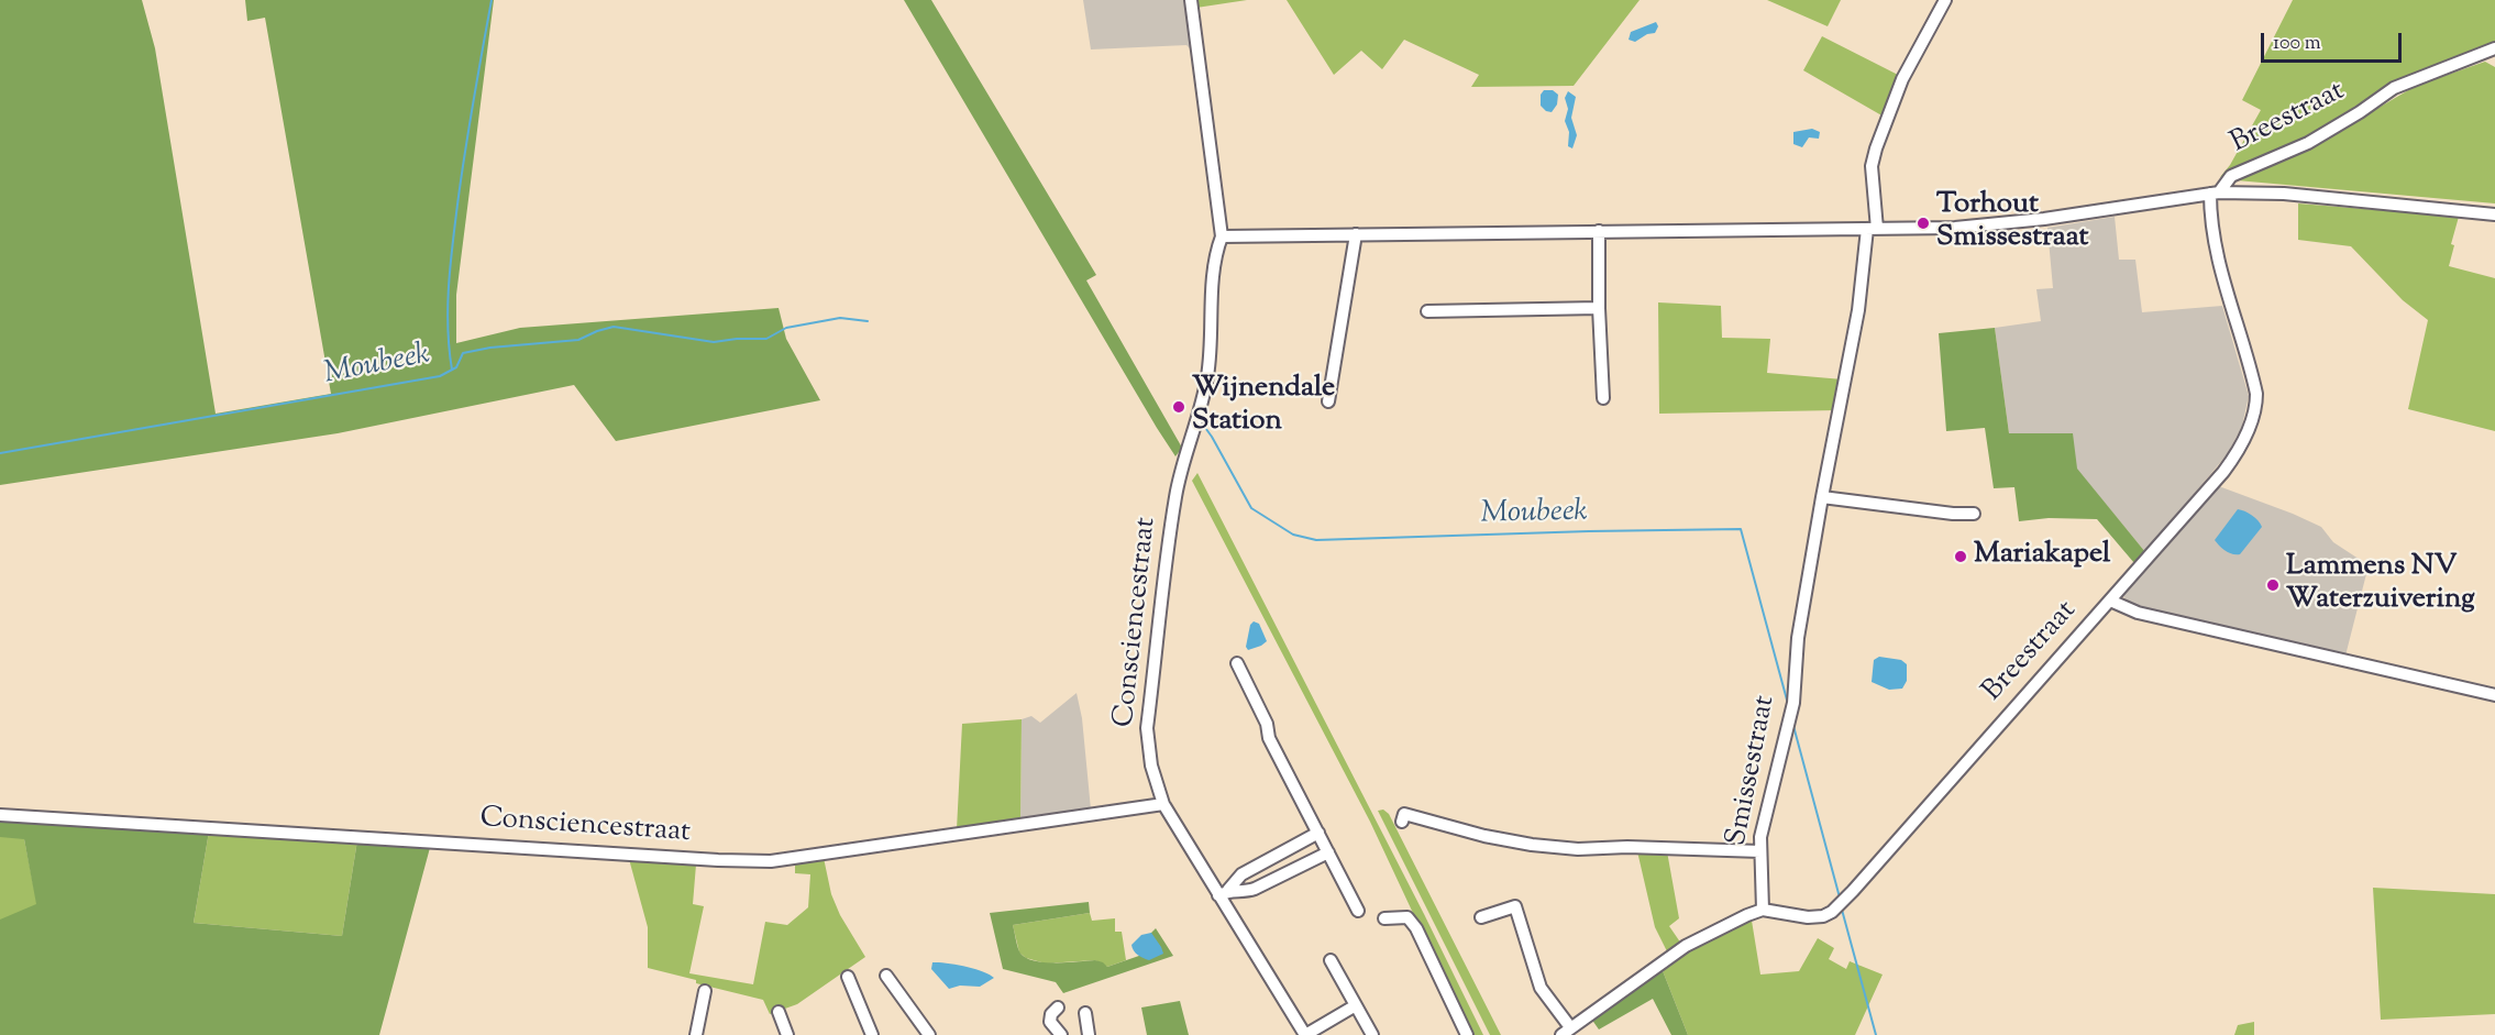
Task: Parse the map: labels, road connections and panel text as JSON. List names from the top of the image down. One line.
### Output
{"streets":{"street":["Breestraat","Consciencestraat","Smissestraat"]},"crossings":[["Breestraat","Smissestraat"]],"water":["Moubeek"],"places":["Torhout Smissestraat","Wijnendale Station","Mariakapel","Lammens NV Waterzuivering"],"scale_bar":"100 m"}
